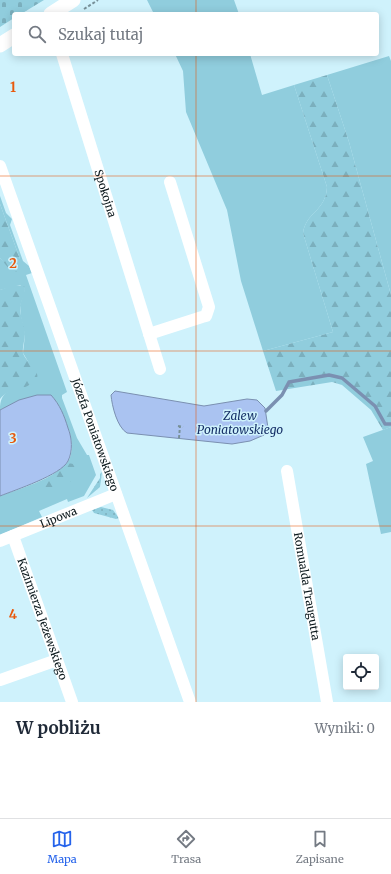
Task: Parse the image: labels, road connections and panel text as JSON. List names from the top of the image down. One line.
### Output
{"streets":{"street":["Spokojna","Józefa Poniatowskiego","Lipowa","Romualda Traugutta","Kazimierza Jeżewskiego"]},"crossings":[["Józefa Poniatowskiego","Lipowa"],["Lipowa","Kazimierza Jeżewskiego"]],"water":["Zalew Poniatowskiego"],"page":{"search":"Szukaj tutaj","heading":["W pobliżu","Wyniki: 0"],"nav":["Mapa","Trasa","Zapisane"]},"grid":{"rows":["1","2","3","4"]}}
